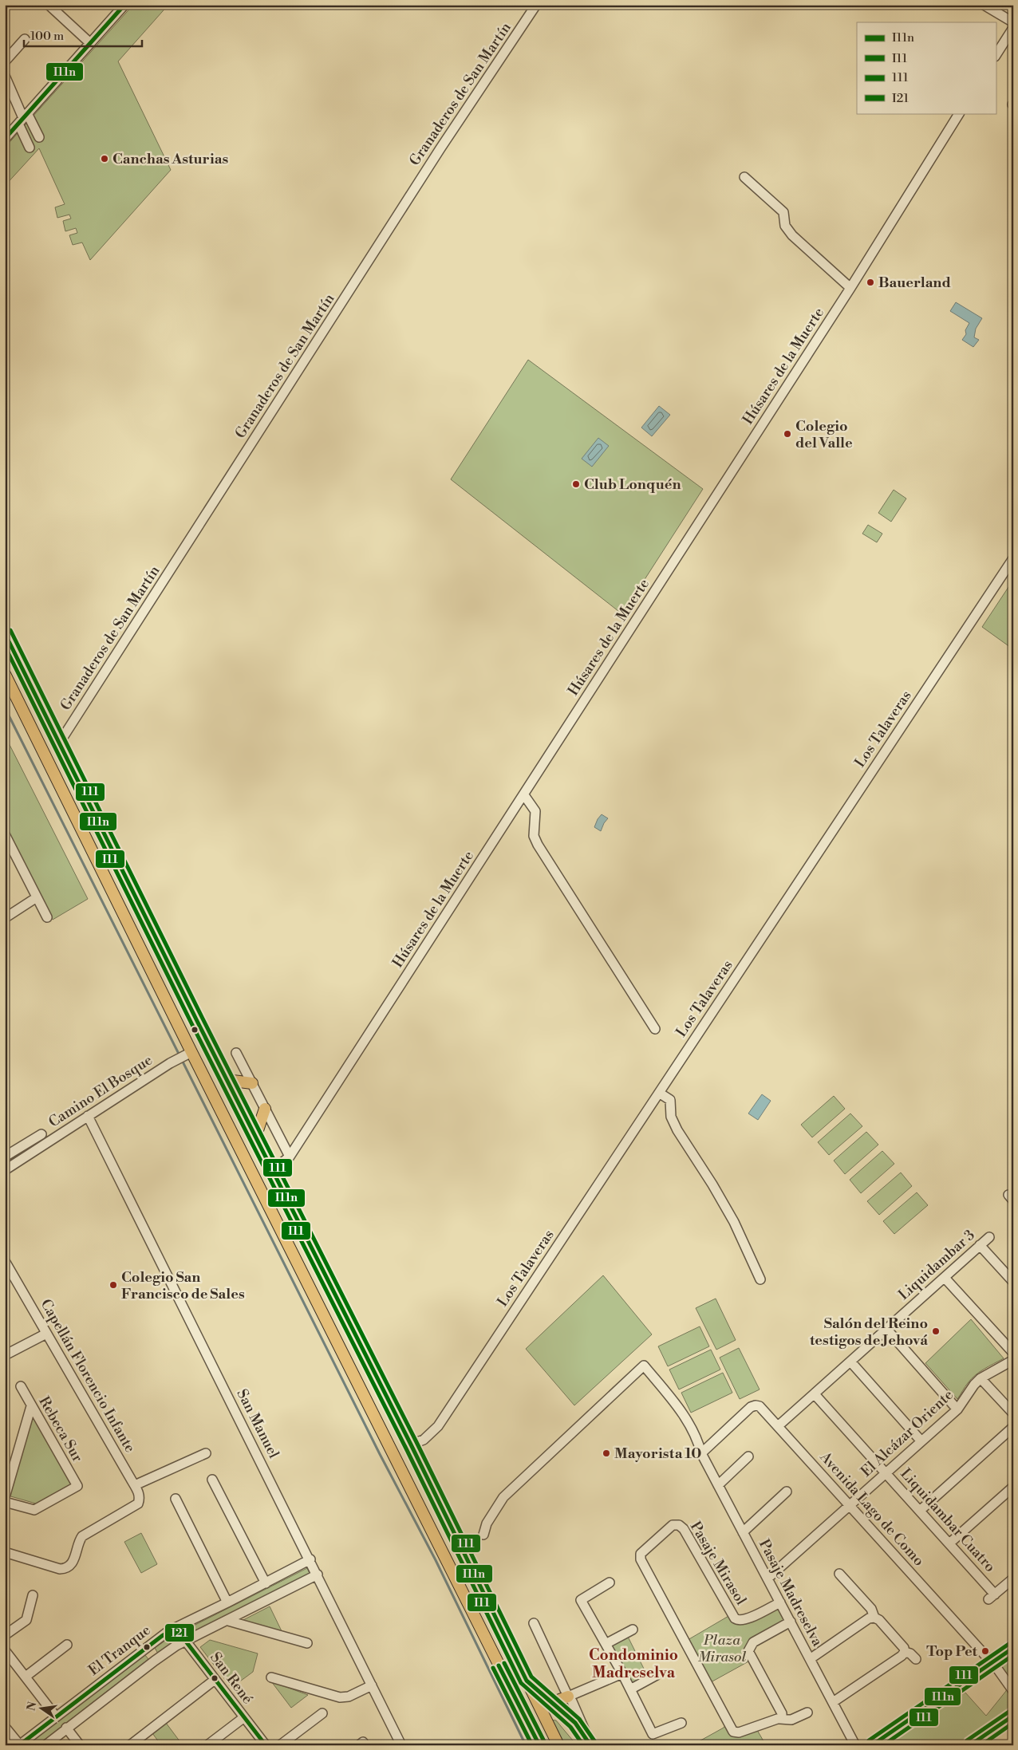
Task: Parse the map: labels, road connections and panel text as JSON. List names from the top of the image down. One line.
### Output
{"streets":{"street":["Granaderos de San Martín","Húsares de la Muerte","Los Talaveras","Camino El Bosque","Liquidambar 3","Capellán Florencio Infante","San Manuel","Rebeca Sur","El Alcázar Oriente","Avenida Lago de Como","Liquidambar Cuatro","Pasaje Mirasol","Pasaje Madreselva","El Tranque","San René"]},"crossings":[["Camino El Bosque","San Manuel"],["Liquidambar 3","Avenida Lago de Como"],["Liquidambar 3","Liquidambar Cuatro"],["San Manuel","El Tranque"],["El Alcázar Oriente","Avenida Lago de Como"],["El Alcázar Oriente","Liquidambar Cuatro"],["El Alcázar Oriente","Pasaje Madreselva"],["Avenida Lago de Como","Pasaje Madreselva"],["Pasaje Mirasol","Pasaje Madreselva"],["El Tranque","San René"]],"districts":["Condominio Madreselva"],"parks":["Plaza Mirasol"],"places":["Canchas Asturias","Bauerland","Colegio del Valle","Club Lonquén","Colegio San Francisco de Sales","Salón del Reino testigos de Jehová","Mayorista 10","Top Pet"],"lines":["transit line I11n","transit line 111","transit line I11","transit line I21"],"legend":["I11n","I11","111","I21"],"scale_bar":"100 m","north":"left"}
